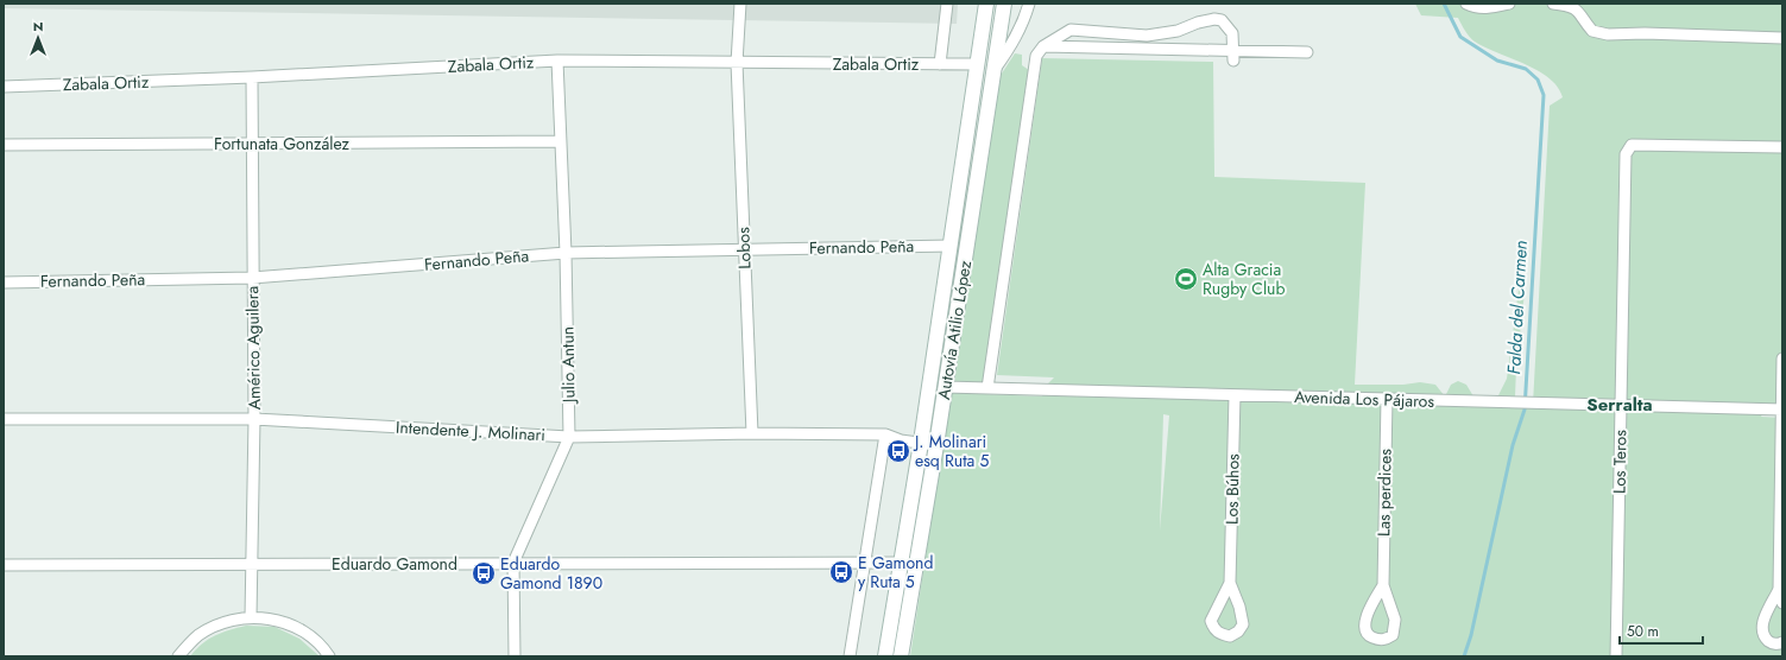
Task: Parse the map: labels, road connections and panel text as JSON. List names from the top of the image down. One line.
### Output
{"streets":{"main road":["Autovía Atilio López"],"street":["Zabala Ortiz","Fortunata González","Fernando Peña","Lobos","Américo Aguilera","Julio Antun","Avenida Los Pájaros","Intendente J. Molinari","Los Teros","Los Búhos","Las perdices","Eduardo Gamond"]},"crossings":[["Zabala Ortiz","Lobos"],["Zabala Ortiz","Autovía Atilio López"],["Zabala Ortiz","Américo Aguilera"],["Zabala Ortiz","Julio Antun"],["Fortunata González","Américo Aguilera"],["Fortunata González","Julio Antun"],["Fernando Peña","Lobos"],["Fernando Peña","Autovía Atilio López"],["Fernando Peña","Américo Aguilera"],["Fernando Peña","Julio Antun"],["Lobos","Intendente J. Molinari"],["Autovía Atilio López","Avenida Los Pájaros"],["Autovía Atilio López","Intendente J. Molinari"],["Autovía Atilio López","Eduardo Gamond"],["Américo Aguilera","Intendente J. Molinari"],["Américo Aguilera","Eduardo Gamond"],["Julio Antun","Intendente J. Molinari"],["Julio Antun","Eduardo Gamond"],["Avenida Los Pájaros","Los Teros"],["Avenida Los Pájaros","Los Búhos"],["Avenida Los Pájaros","Las perdices"]],"districts":["Serralta"],"water":["Falda del Carmen"],"places":{"sports":["Alta Gracia Rugby Club"],"bus stop":["J. Molinari esq Ruta 5","E Gamond y Ruta 5","Eduardo Gamond 1890"]},"scale_bar":"50 m","north":"top"}
